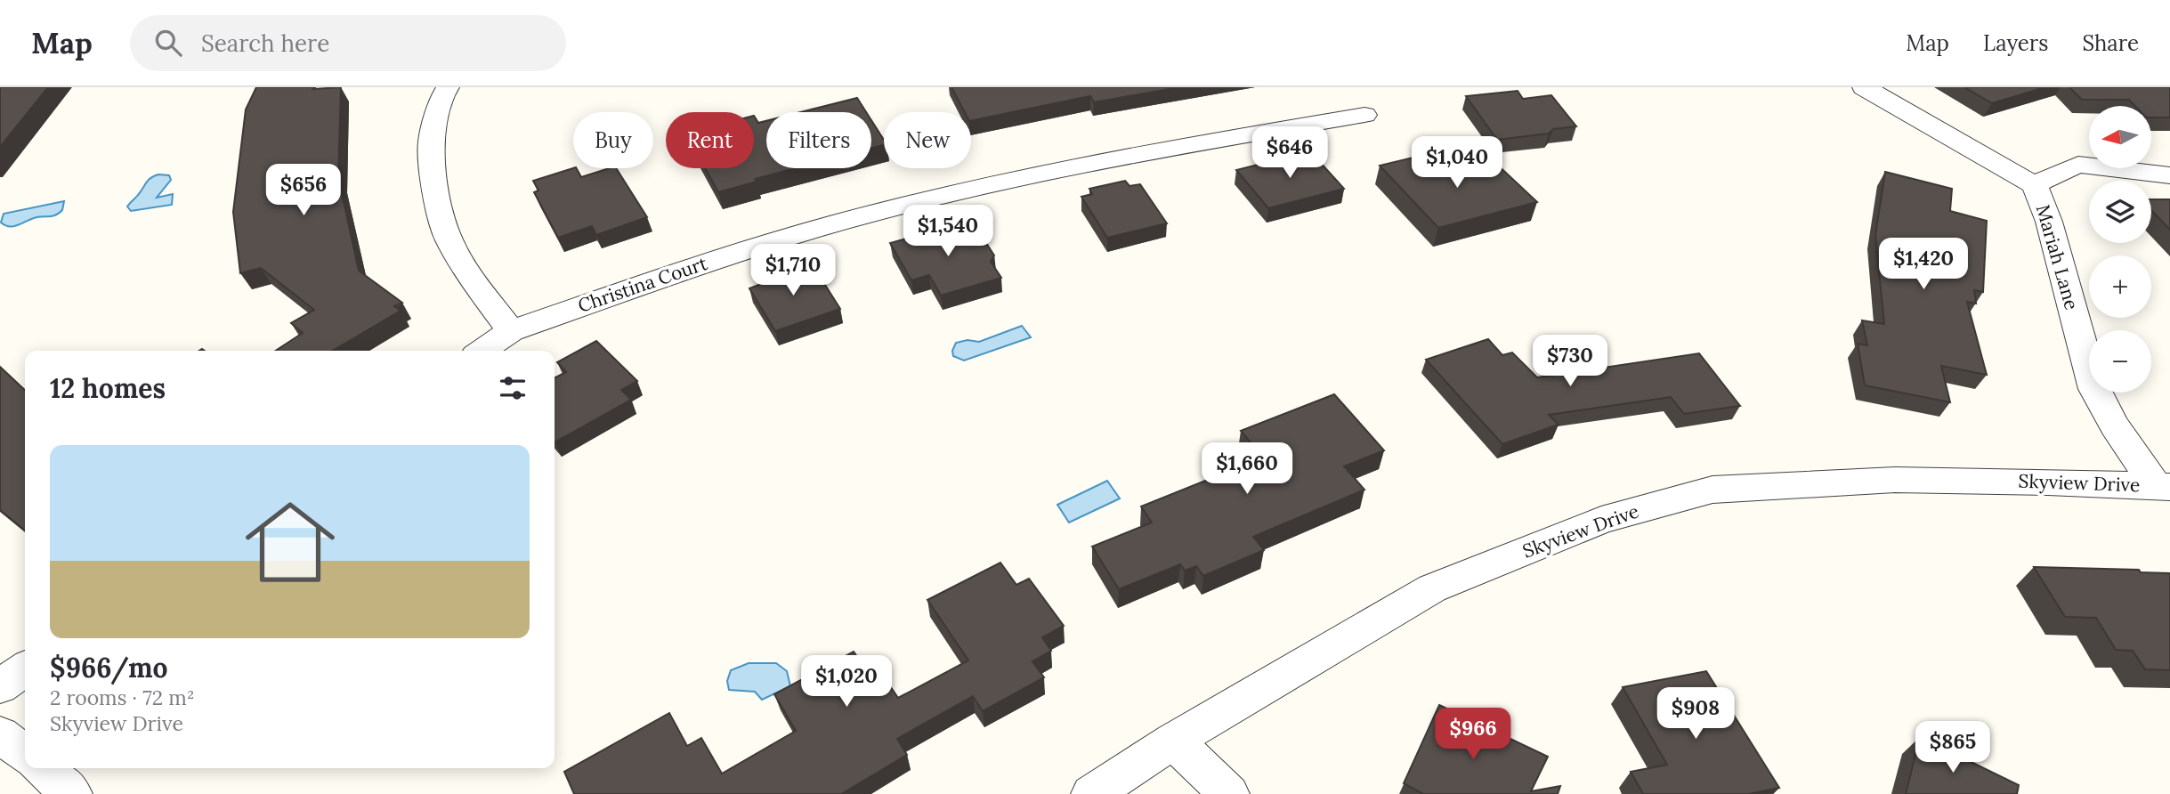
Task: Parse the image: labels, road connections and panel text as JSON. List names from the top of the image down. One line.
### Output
{"streets":{"street":["Mariah Lane","Christina Court","Skyview Drive"]},"crossings":[["Mariah Lane","Skyview Drive"]],"north":"left","page":{"header":"Map","search":"Search here","nav":["Map","Layers","Share"],"map_buttons":["+","−"],"chip":["Buy","Rent","Filters","New"],"price":["$646","$1,040","$656","$1,540","$1,420","$1,710","$730","$1,660","$1,020","$908","$966","$865"],"heading":"12 homes","list":[{"name":"$966/mo","note":"2 rooms · 72 m² · Skyview Drive"}]}}
